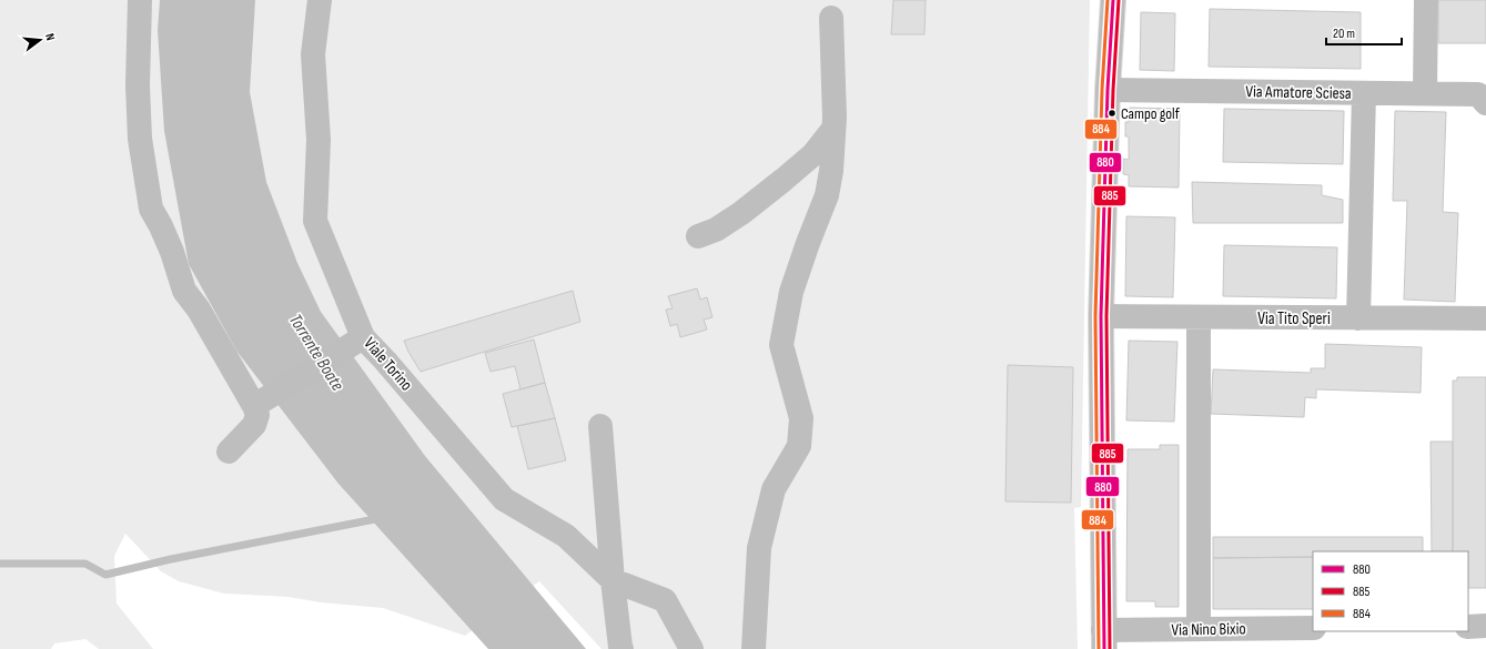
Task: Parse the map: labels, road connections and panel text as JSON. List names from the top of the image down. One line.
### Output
{"streets":{"street":["Via Amatore Sciesa","Via Tito Speri","Viale Torino","Via Nino Bixio"]},"water":["Torrente Boate"],"places":["Campo golf"],"lines":["transit line 880","transit line 885","transit line 884"],"legend":["880","885","884"],"scale_bar":"20 m","north":"right"}
